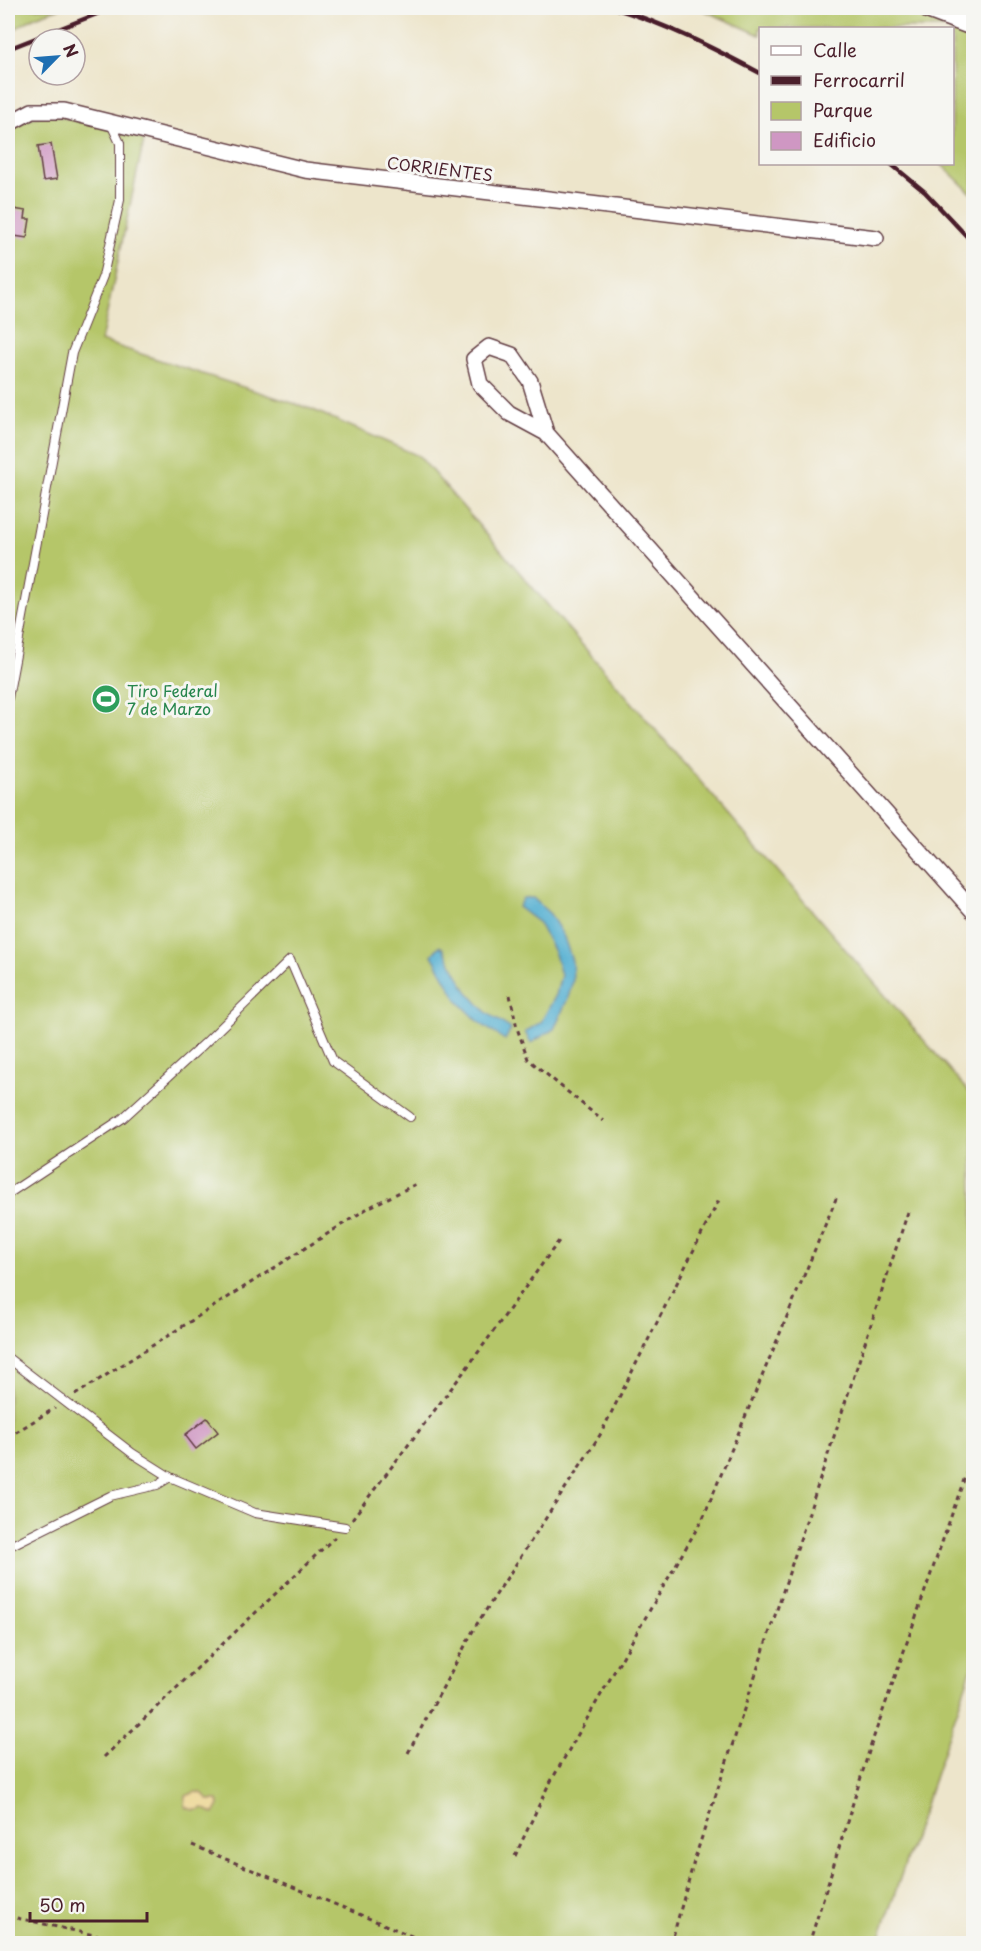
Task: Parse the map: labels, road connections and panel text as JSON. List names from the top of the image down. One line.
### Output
{"streets":{"street":["CORRIENTES"]},"places":{"sports":["Tiro Federal 7 de Marzo"]},"legend":["Calle","Ferrocarril","Parque","Edificio"],"scale_bar":"50 m","north":"top right"}
